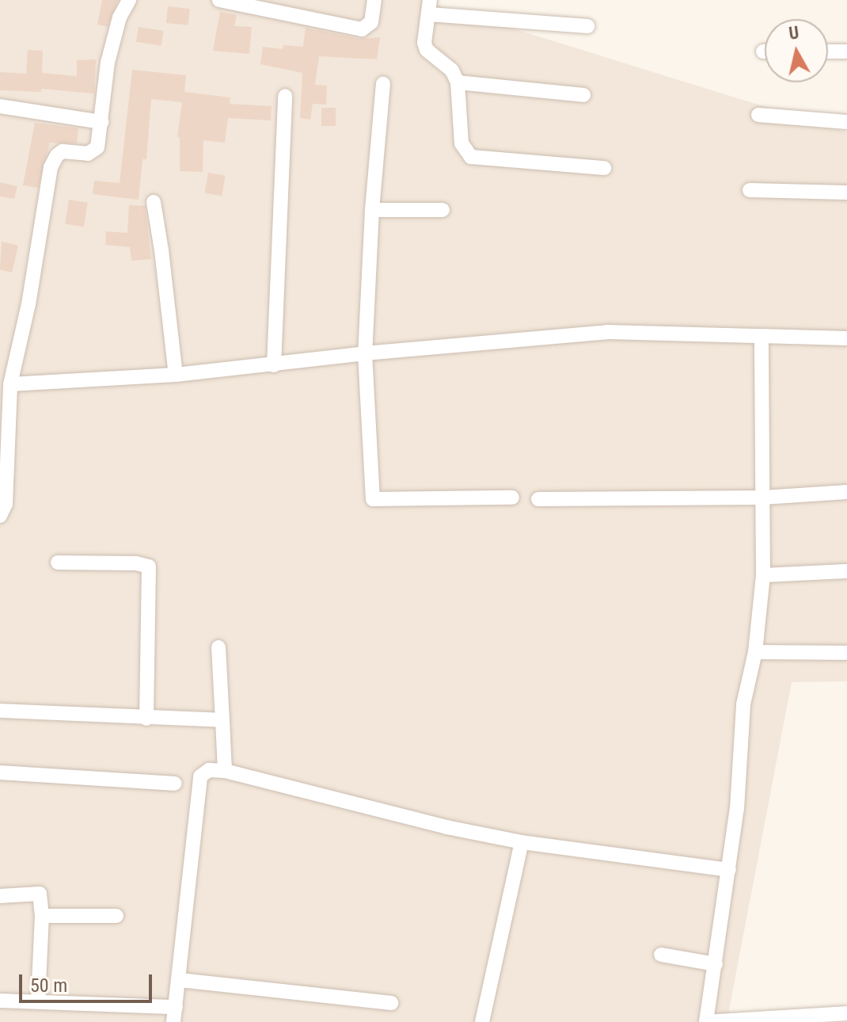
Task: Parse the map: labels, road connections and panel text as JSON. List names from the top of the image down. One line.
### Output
{"scale_bar":"50 m","north":"top"}
